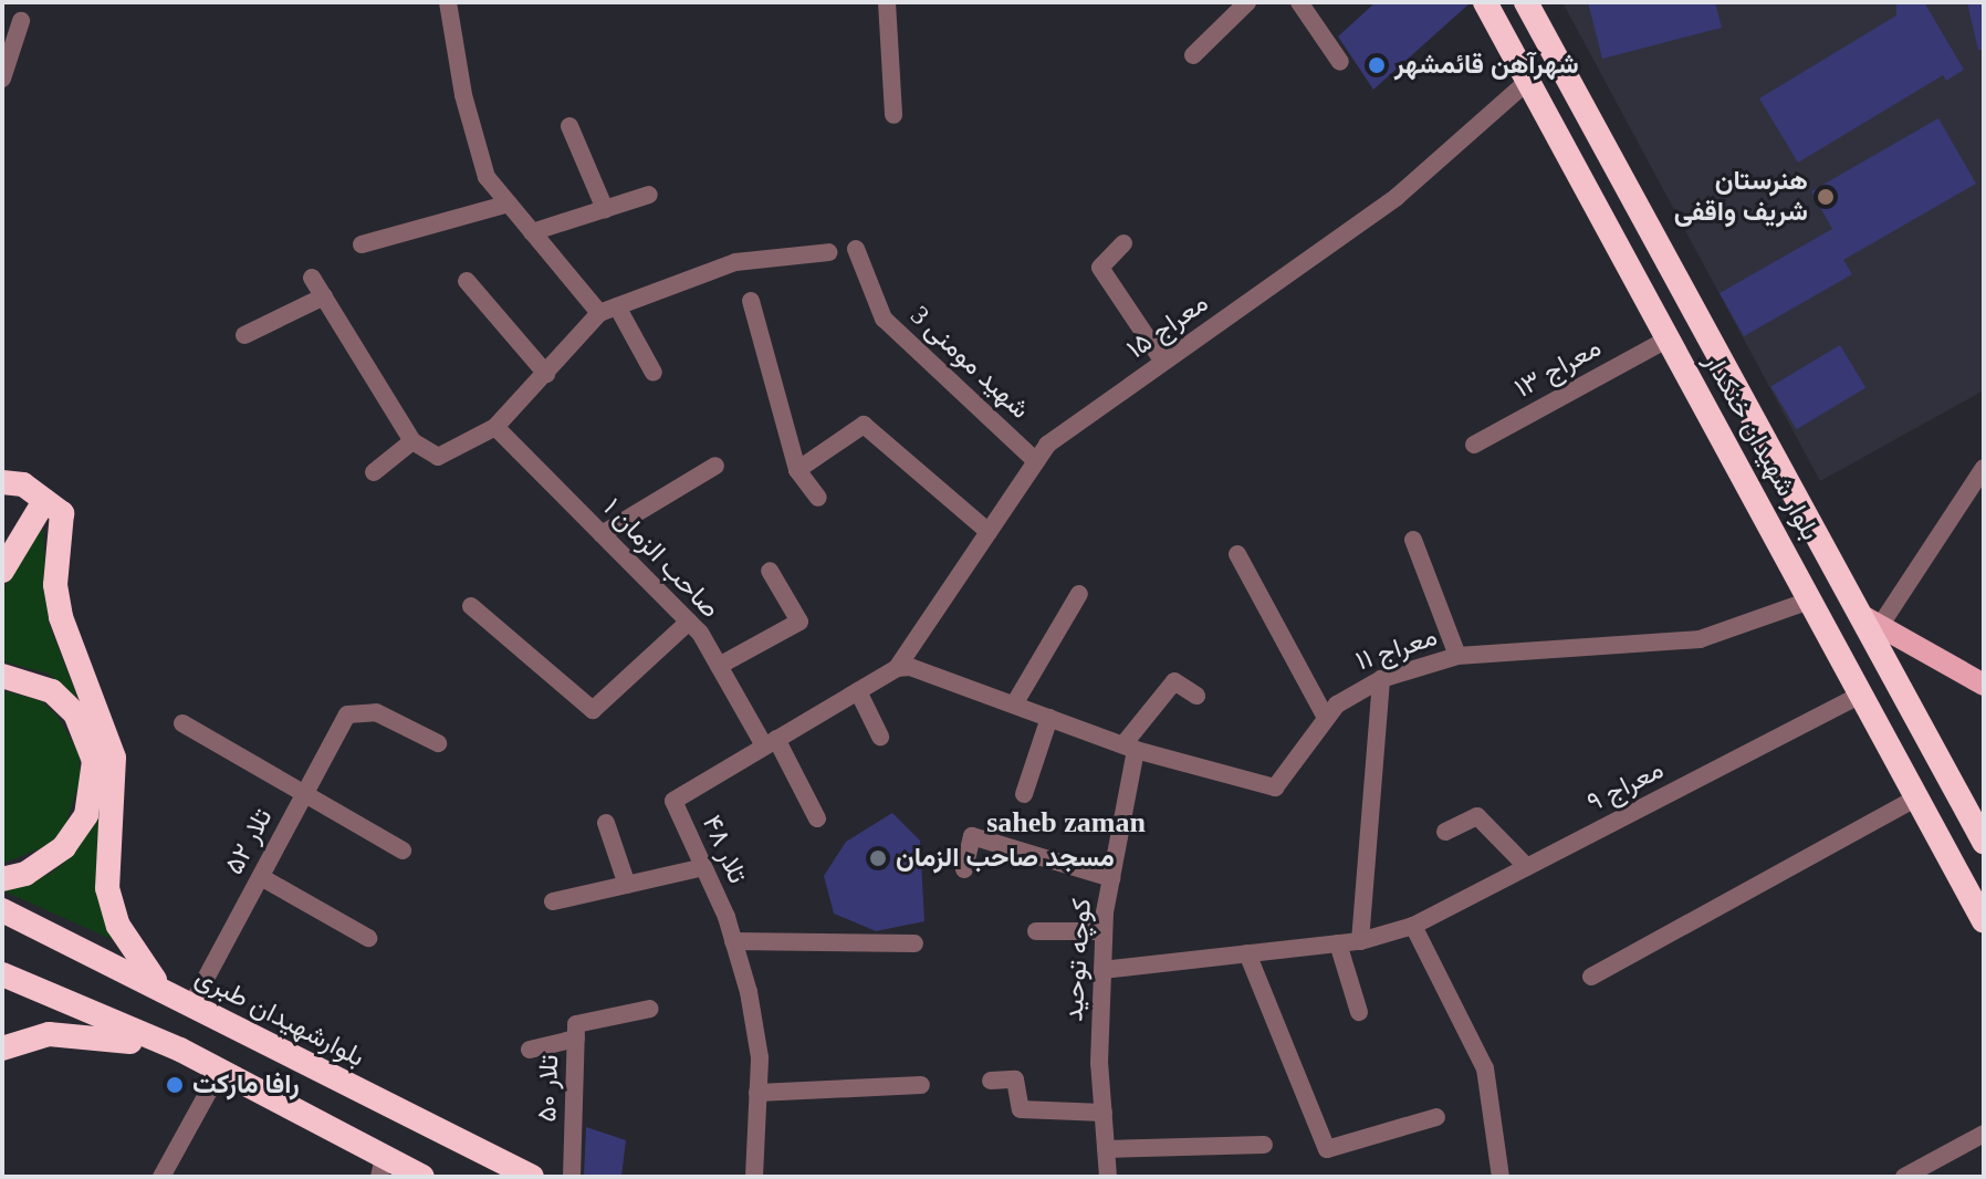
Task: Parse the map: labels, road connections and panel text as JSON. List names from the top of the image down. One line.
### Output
{"streets":{"highway":["بلوار شهیدان خنکدار","بلوارشهیدان طبری"],"street":["معراج ۱۵","شهید مومنی 3","معراج ۱۳","صاحب الزمان ۱","معراج ۱۱","معراج ۹","تلار ۵۲","تلار ۴۸","کوچه توحید","تلار ۵۰"]},"crossings":[["معراج ۱۵","شهید مومنی 3"],["معراج ۱۵","بلوار شهیدان خنکدار"],["معراج ۱۵","معراج ۱۱"],["معراج ۱۵","تلار ۴۸"],["معراج ۱۳","بلوار شهیدان خنکدار"],["بلوار شهیدان خنکدار","معراج ۱۱"],["بلوار شهیدان خنکدار","معراج ۹"],["صاحب الزمان ۱","تلار ۴۸"],["معراج ۱۱","تلار ۴۸"],["معراج ۱۱","کوچه توحید"],["معراج ۹","کوچه توحید"],["تلار ۵۲","بلوارشهیدان طبری"]],"districts":["saheb zaman"],"places":["شهرآهن قائمشهر","هنرستان شریف واقفی","مسجد صاحب الزمان","رافا مارکت"]}
